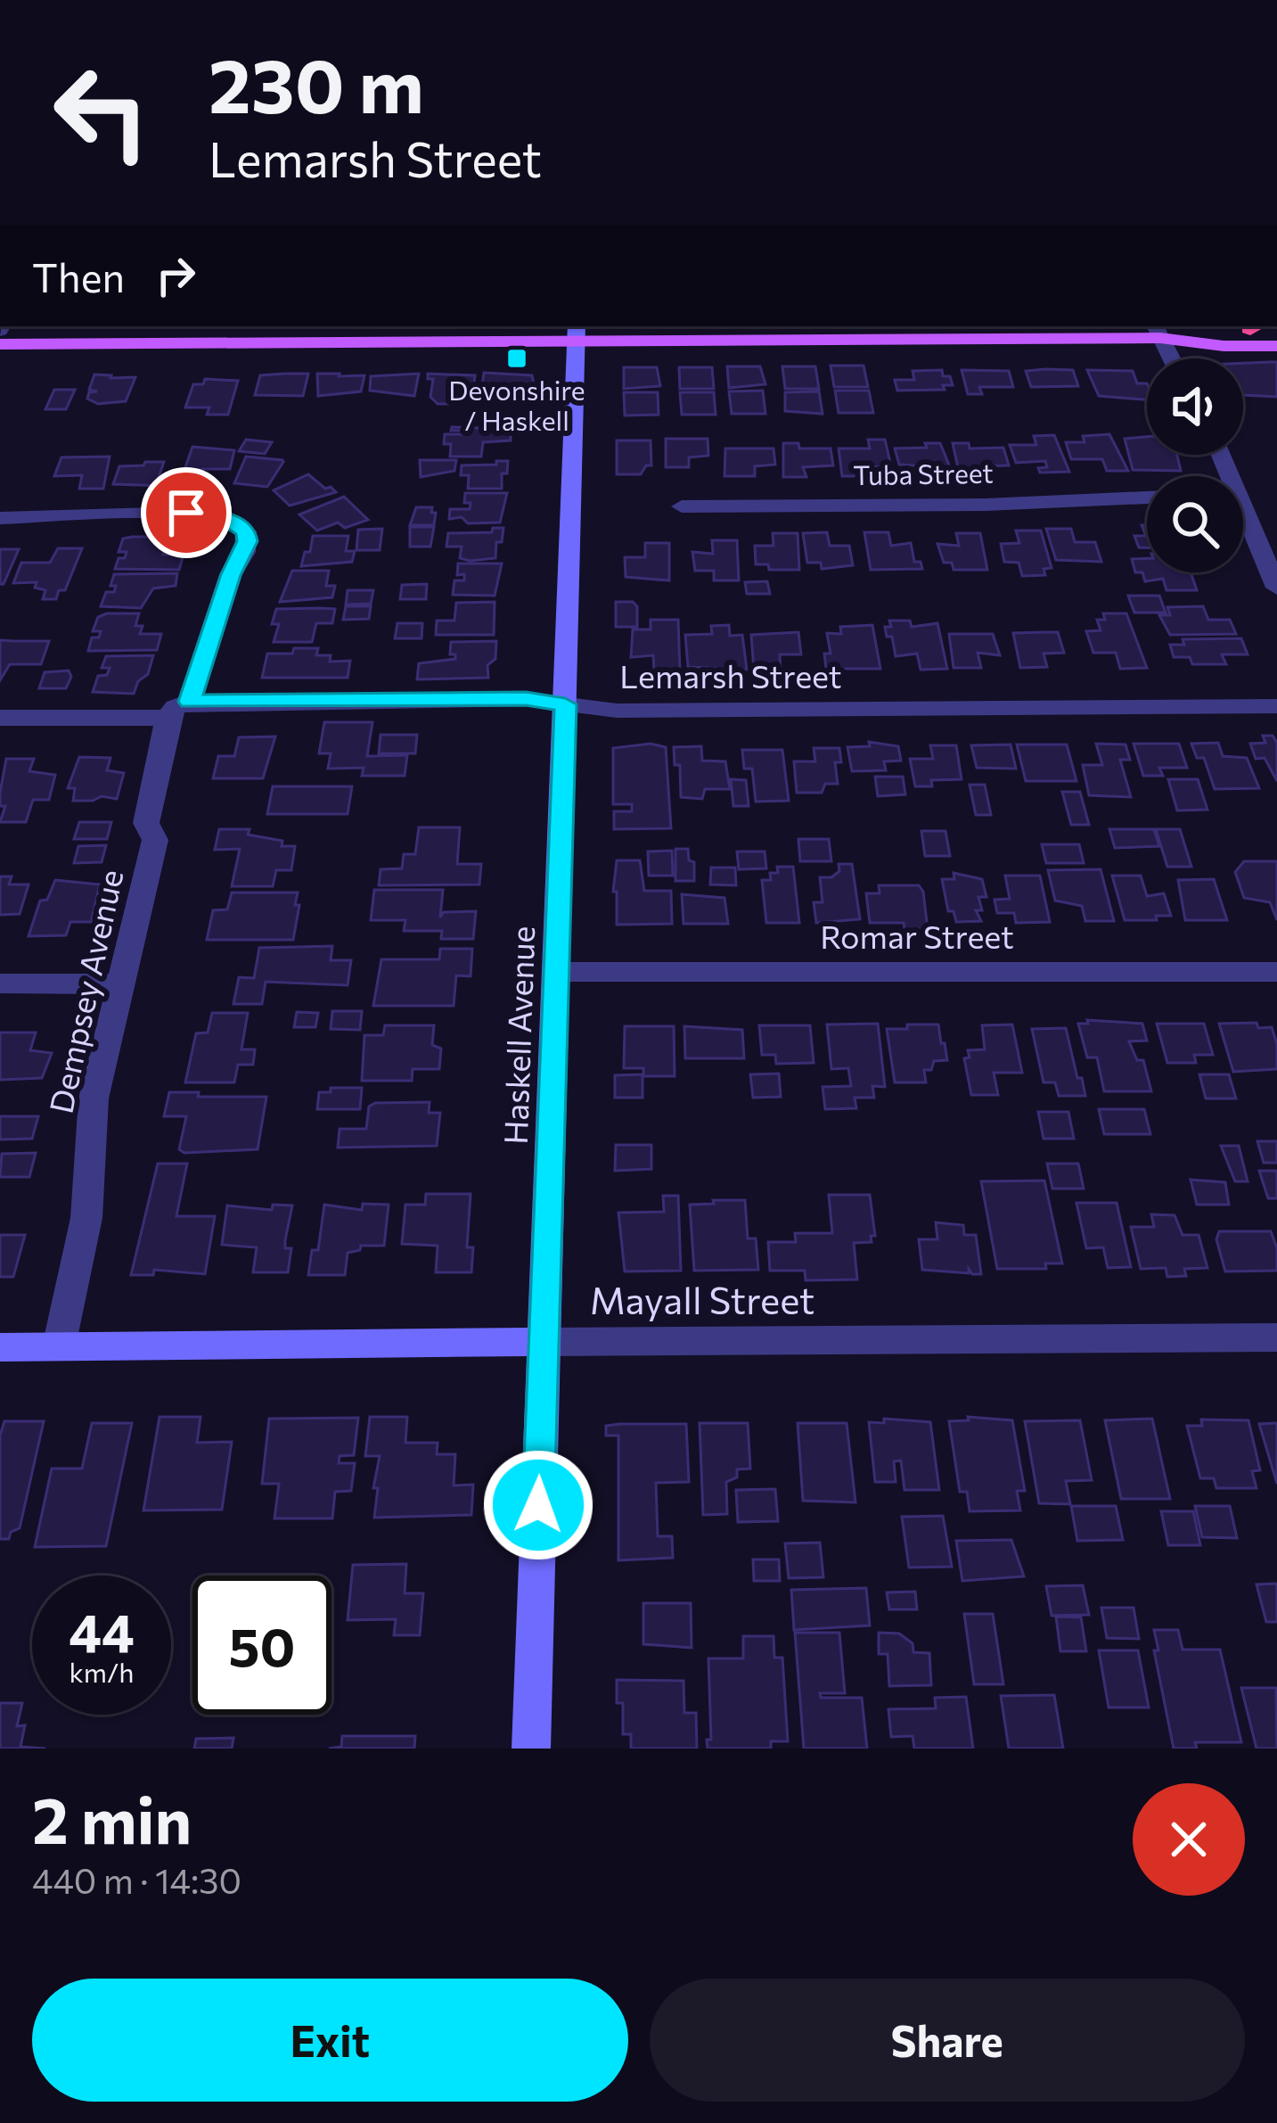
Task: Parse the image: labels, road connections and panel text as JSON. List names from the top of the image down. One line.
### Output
{"streets":{"main road":["Haskell Avenue","Mayall Street"],"street":["Tuba Street","Lemarsh Street","Romar Street","Dempsey Avenue"]},"crossings":[["Lemarsh Street","Dempsey Avenue"],["Lemarsh Street","Haskell Avenue"],["Romar Street","Haskell Avenue"],["Dempsey Avenue","Mayall Street"],["Haskell Avenue","Mayall Street"]],"places":{"transit":["Devonshire / Haskell"]},"page":{"turn":["230 m","Lemarsh Street"],"then":"Then","speed":"44 km/h","limit":"50","heading":["2 min","440 m · 14:30"],"buttons":["Exit","Share"]}}
